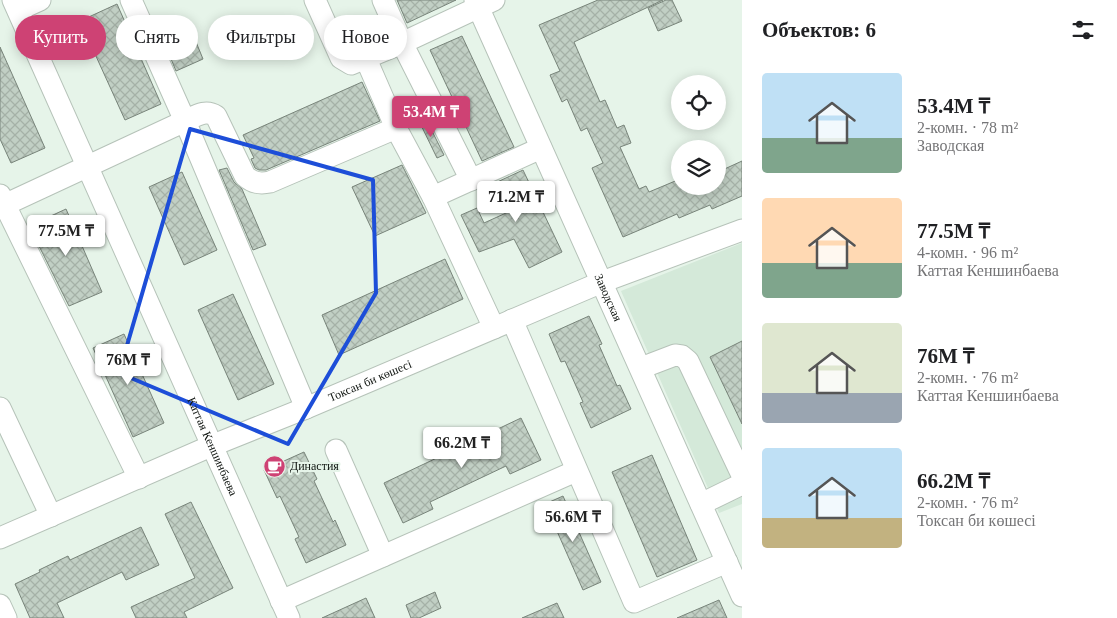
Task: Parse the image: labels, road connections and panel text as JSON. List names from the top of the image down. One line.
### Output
{"streets":{"street":["Заводская","Токсан би көшесі","Каттая Кеншинбаева"]},"crossings":[["Заводская","Токсан би көшесі"],["Токсан би көшесі","Каттая Кеншинбаева"]],"places":{"cafe":["Династия"]},"page":{"heading":"Объектов: 6","chip":["Купить","Снять","Фильтры","Новое"],"list":[{"name":"53.4M ₸","note":"2-комн. · 78 m² · Заводская"},{"name":"77.5M ₸","note":"4-комн. · 96 m² · Каттая Кеншинбаева"},{"name":"76M ₸","note":"2-комн. · 76 m² · Каттая Кеншинбаева"},{"name":"66.2M ₸","note":"2-комн. · 76 m² · Токсан би көшесі"}],"price":["53.4M ₸","71.2M ₸","77.5M ₸","76M ₸","66.2M ₸","56.6M ₸"]}}
